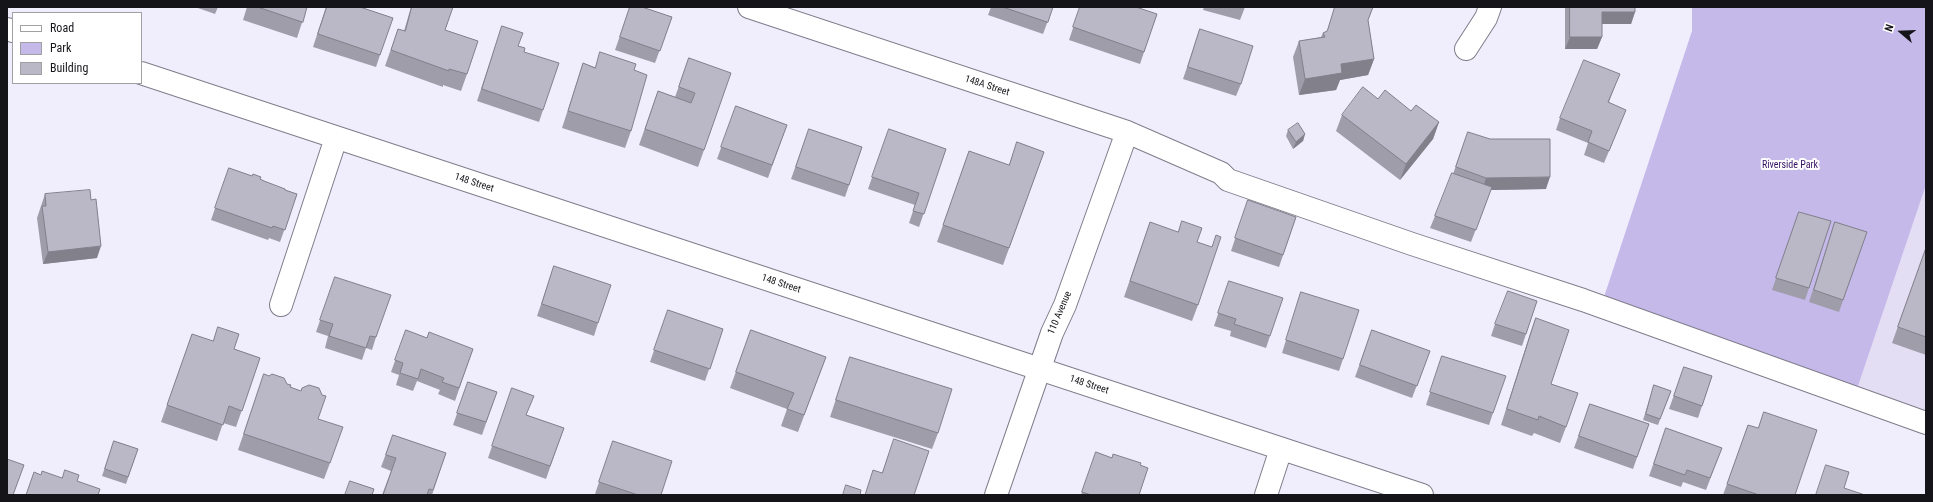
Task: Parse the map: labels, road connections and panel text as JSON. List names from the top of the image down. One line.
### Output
{"streets":{"street":["148A Street","148 Street","110 Avenue"]},"crossings":[["148A Street","110 Avenue"],["148 Street","110 Avenue"]],"parks":["Riverside Park"],"legend":["Road","Park","Building"],"north":"left"}
